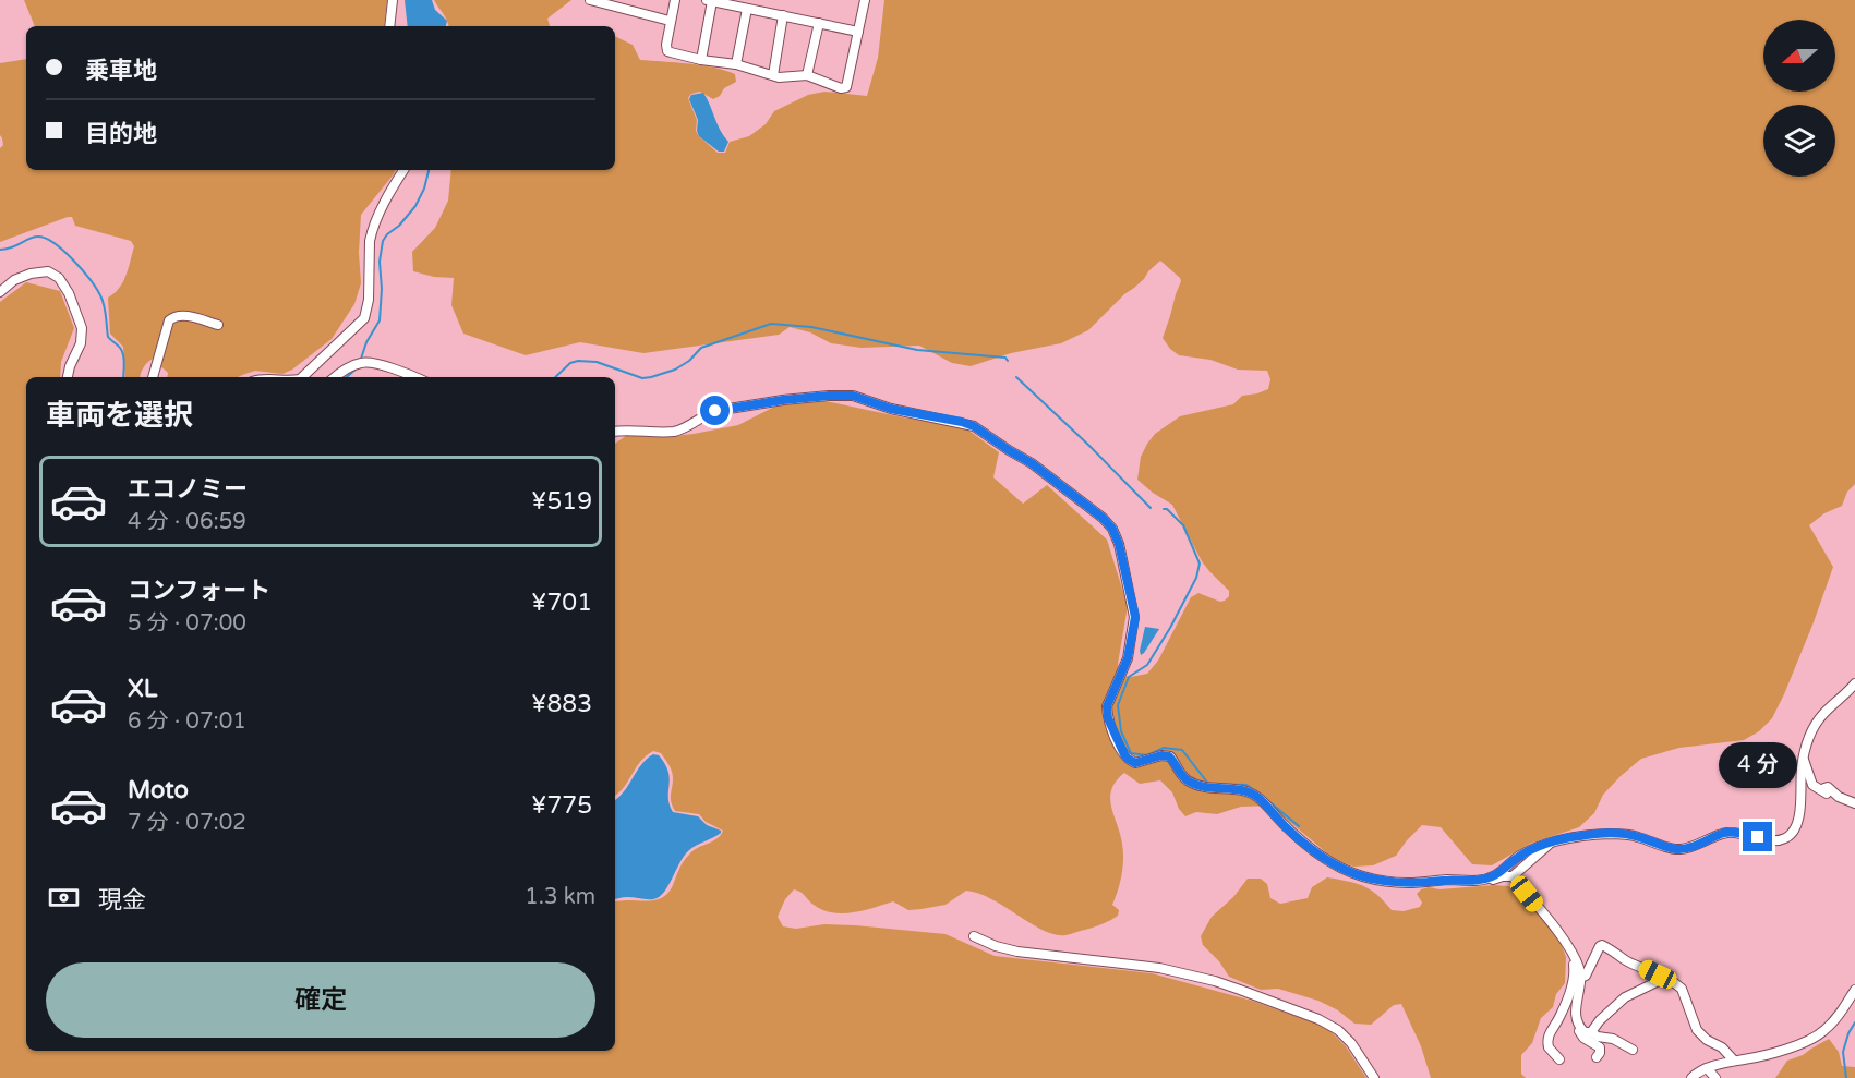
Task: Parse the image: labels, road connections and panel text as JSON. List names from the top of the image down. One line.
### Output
{"north":"left","page":{"banner":["乗車地","目的地"],"heading":"車両を選択","list":[{"name":"エコノミー","note":"4 分 · 06:59","value":"¥519"},{"name":"コンフォート","note":"5 分 · 07:00","value":"¥701"},{"name":"XL","note":"6 分 · 07:01","value":"¥883"},{"name":"Moto","note":"7 分 · 07:02","value":"¥775"}],"bubble":"4 分","pay":["現金","1.3 km"],"buttons":"確定"}}
